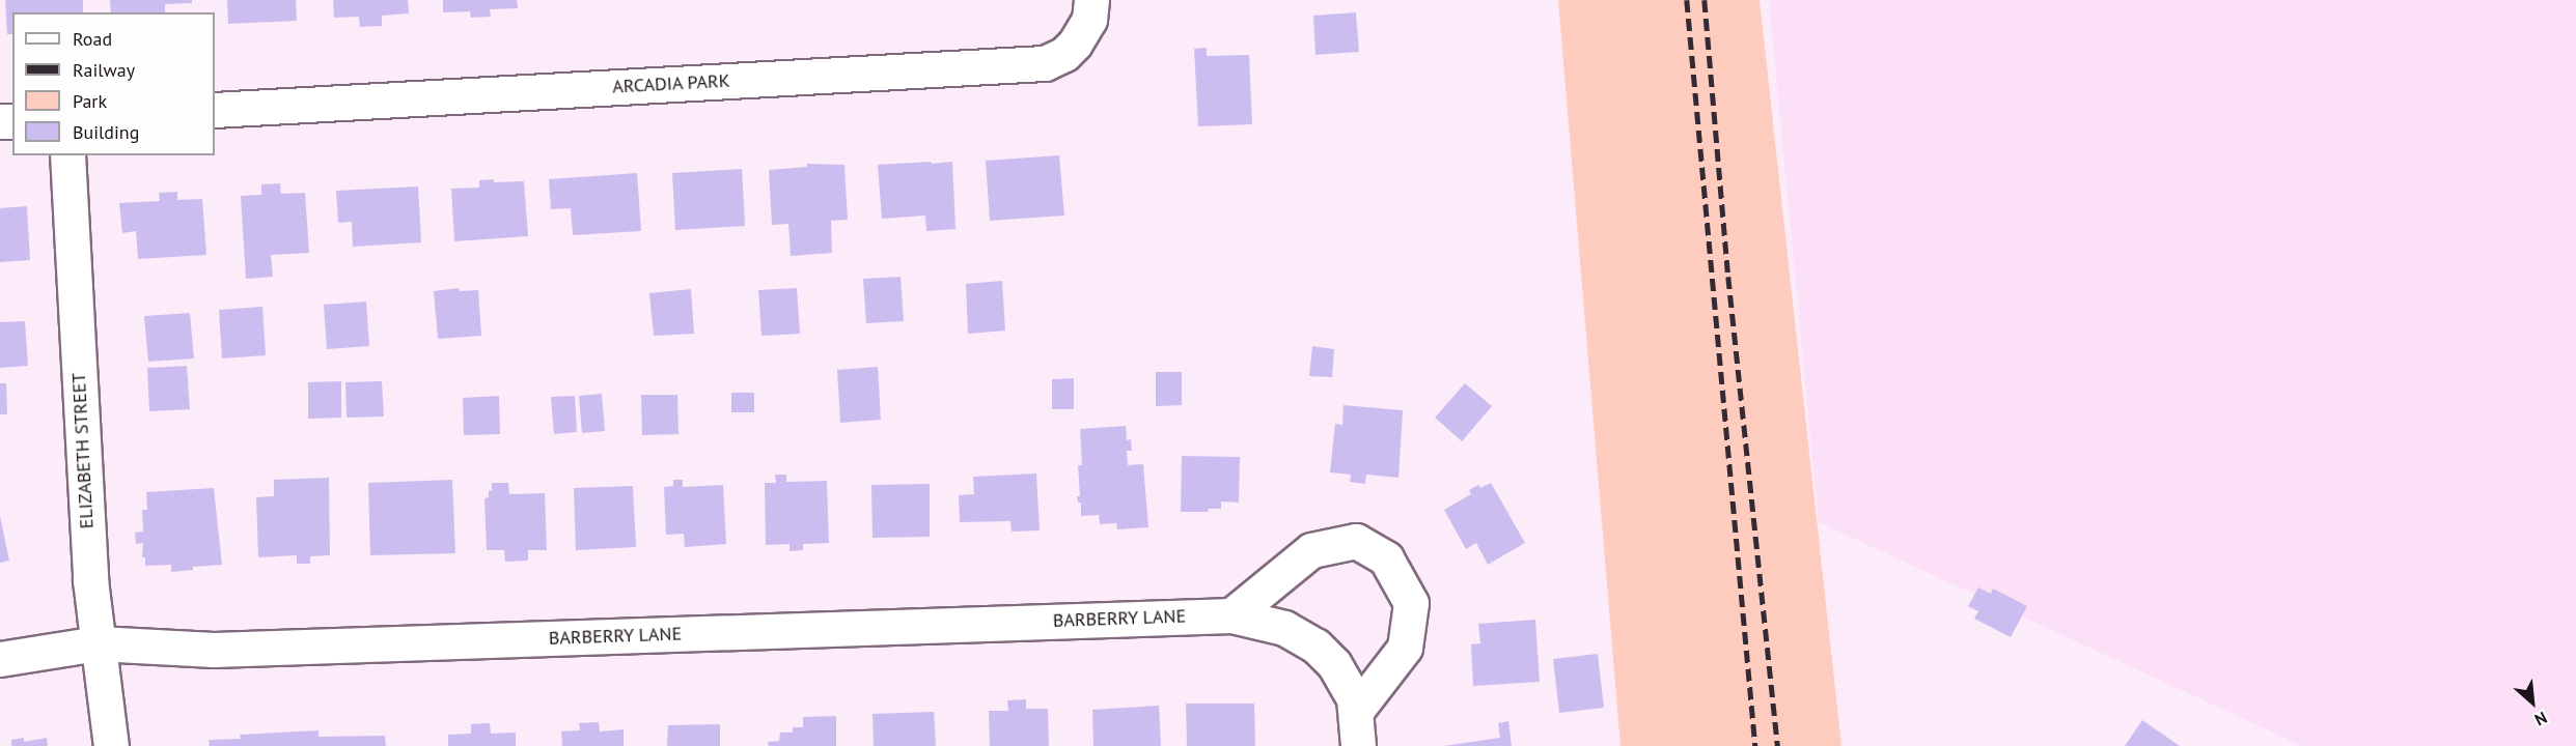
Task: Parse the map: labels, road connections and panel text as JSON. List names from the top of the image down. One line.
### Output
{"streets":{"street":["ARCADIA PARK","ELIZABETH STREET","BARBERRY LANE"]},"crossings":[["ELIZABETH STREET","BARBERRY LANE"]],"legend":["Road","Railway","Park","Building"],"north":"bottom right"}
